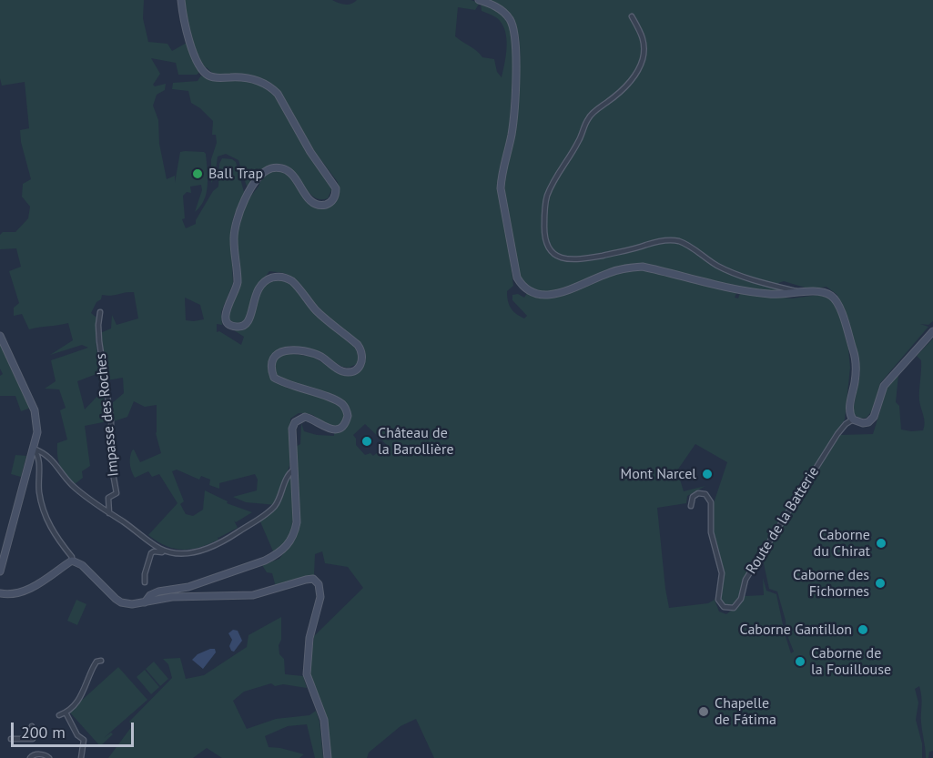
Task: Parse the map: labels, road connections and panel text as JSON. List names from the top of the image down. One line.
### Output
{"streets":{"street":["Impasse des Roches","Route de la Batterie"]},"places":["Ball Trap","Château de la Barollière","Mont Narcel","Caborne du Chirat","Caborne des Fichornes","Caborne Gantillon","Caborne de la Fouillouse","Chapelle de Fátima"],"scale_bar":"200 m"}
